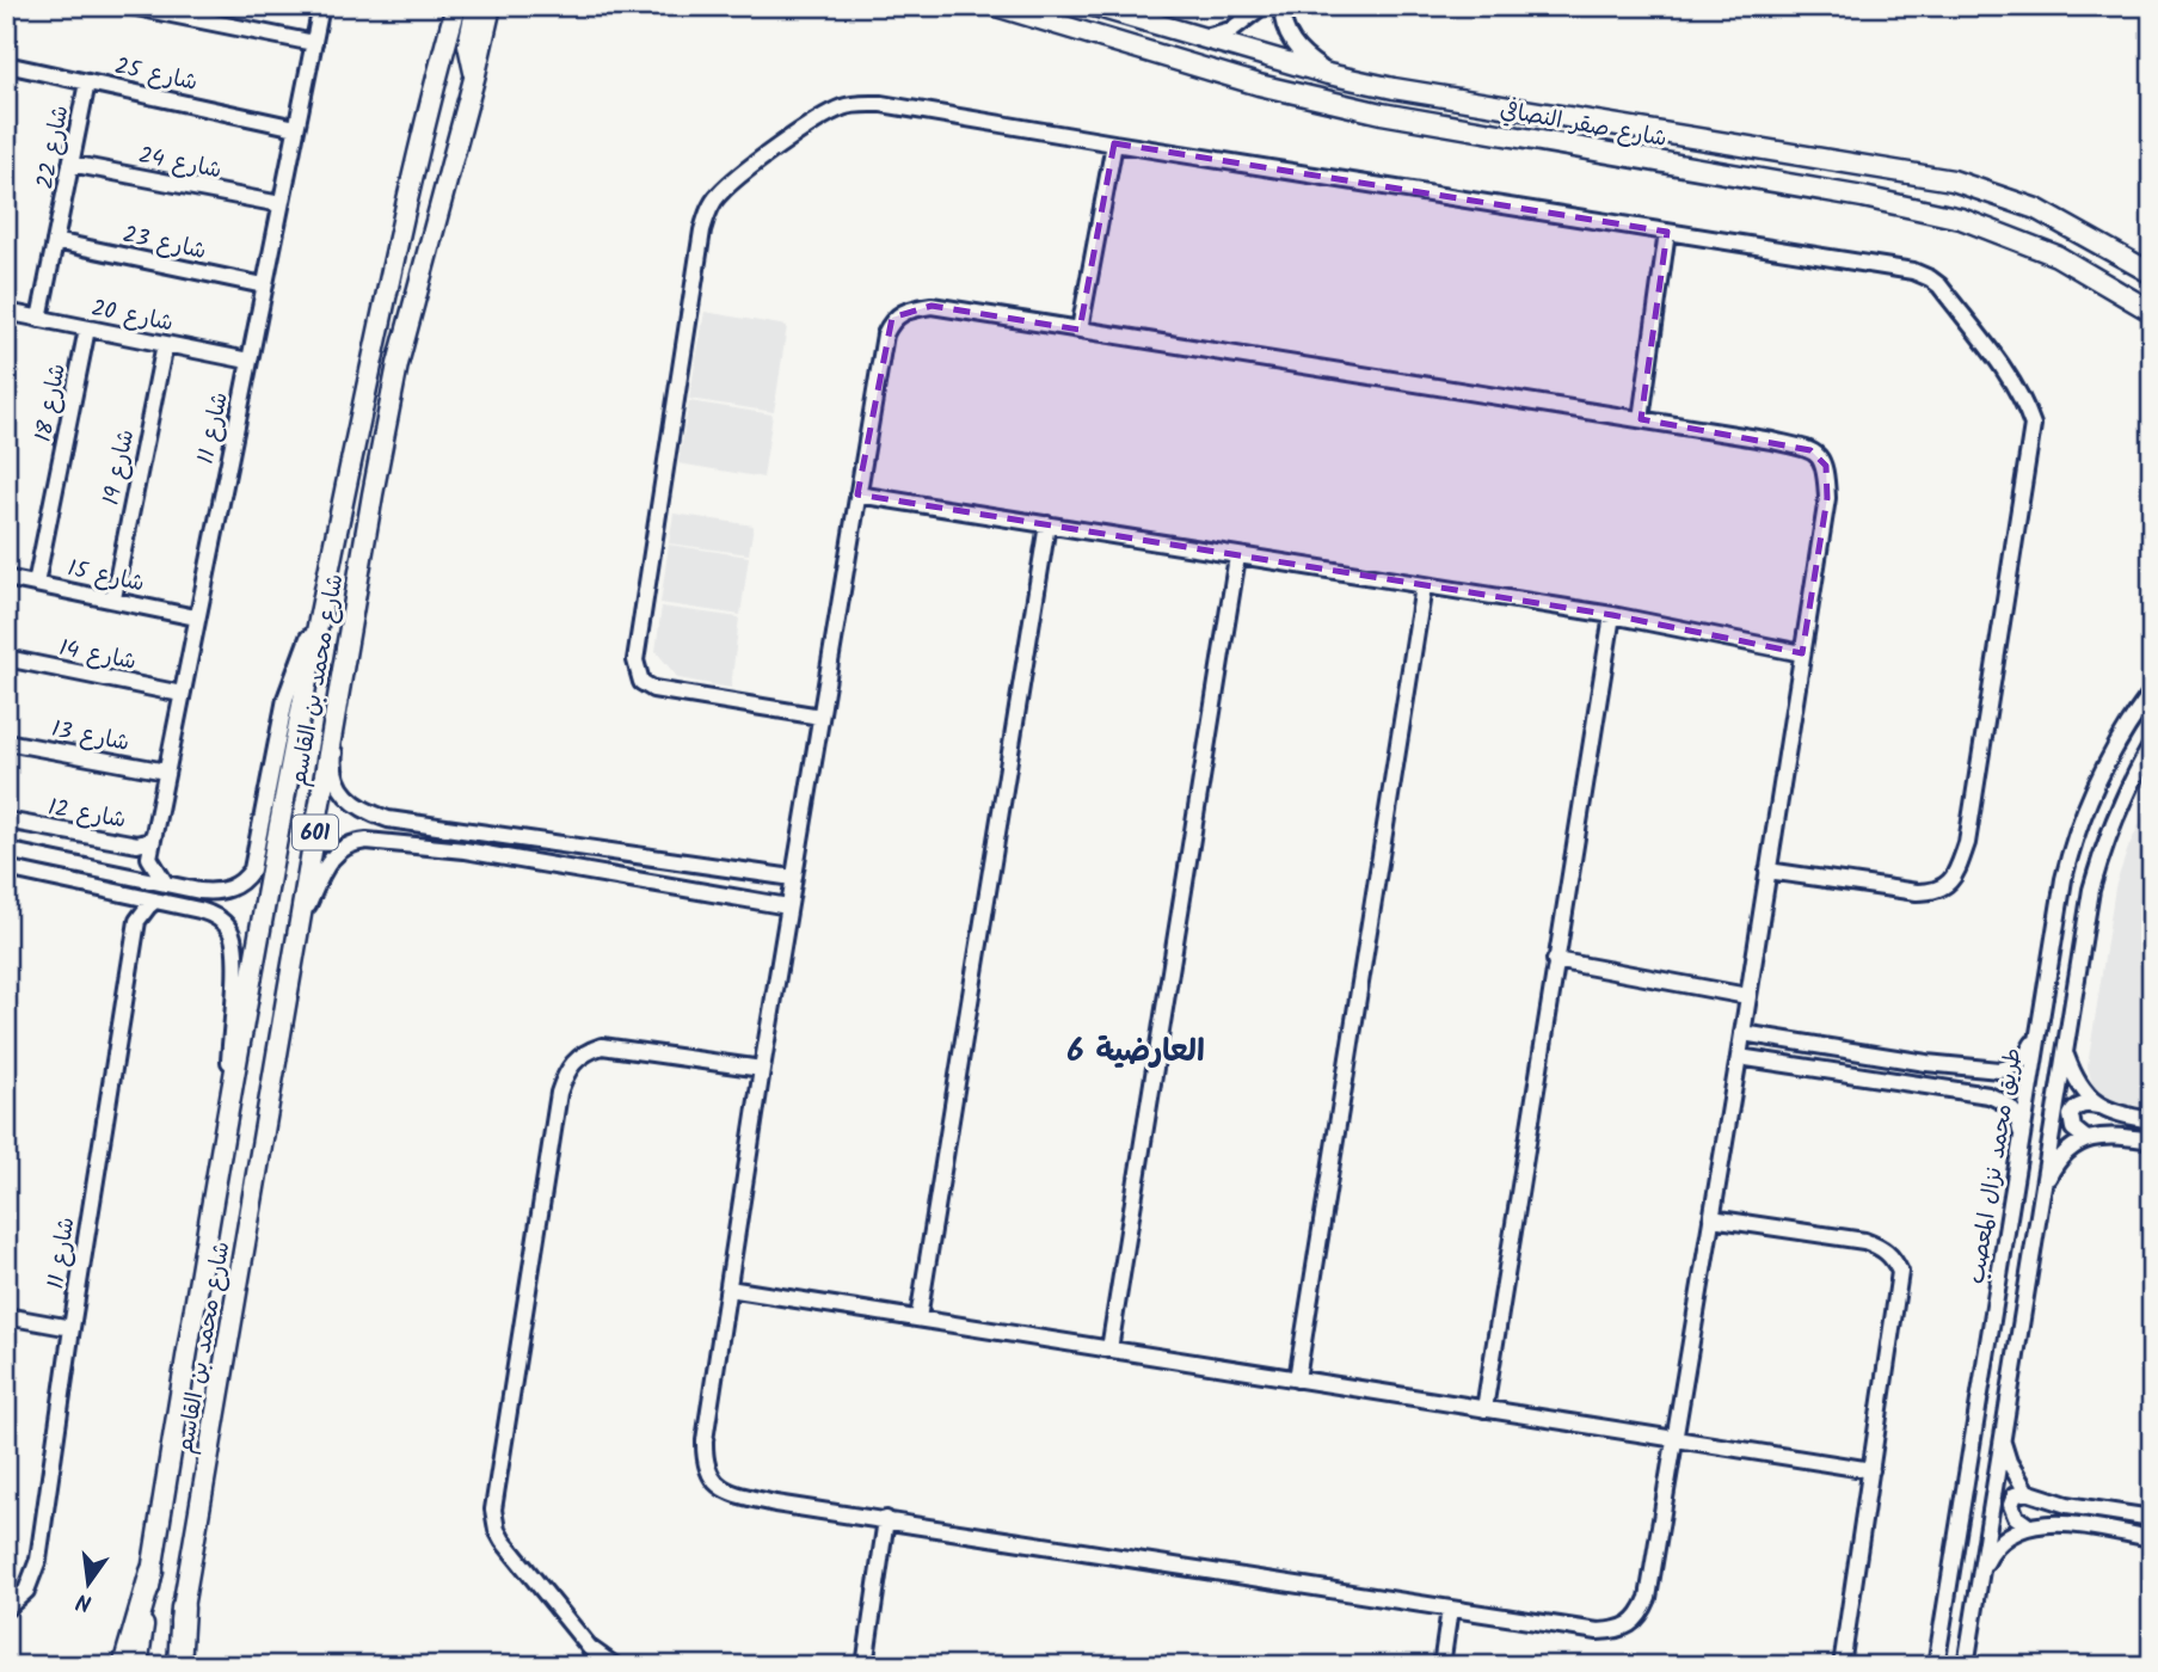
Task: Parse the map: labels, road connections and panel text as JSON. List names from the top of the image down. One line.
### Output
{"streets":{"main road":["شارع صقر النصافي","شارع محمد بن القاسم","601"],"street":["شارع 25","شارع 22","شارع 24","شارع 23","شارع 20","شارع 18","شارع 11","شارع 19","شارع 15","شارع 14","شارع 13","شارع 12","طريق محمد نزال المعصب"]},"crossings":[["شارع 25","شارع 22"],["شارع 25","شارع 11"],["شارع 22","شارع 24"],["شارع 22","شارع 23"],["شارع 22","شارع 20"],["شارع 24","شارع 11"],["شارع 23","شارع 11"],["شارع 20","شارع 18"],["شارع 20","شارع 11"],["شارع 20","شارع 19"],["شارع 18","شارع 15"],["شارع 11","شارع 15"],["شارع 11","شارع 14"],["شارع 11","شارع 13"],["شارع 11","شارع 12"],["شارع 19","شارع 15"]],"districts":["العارضية 6"],"north":"bottom"}
